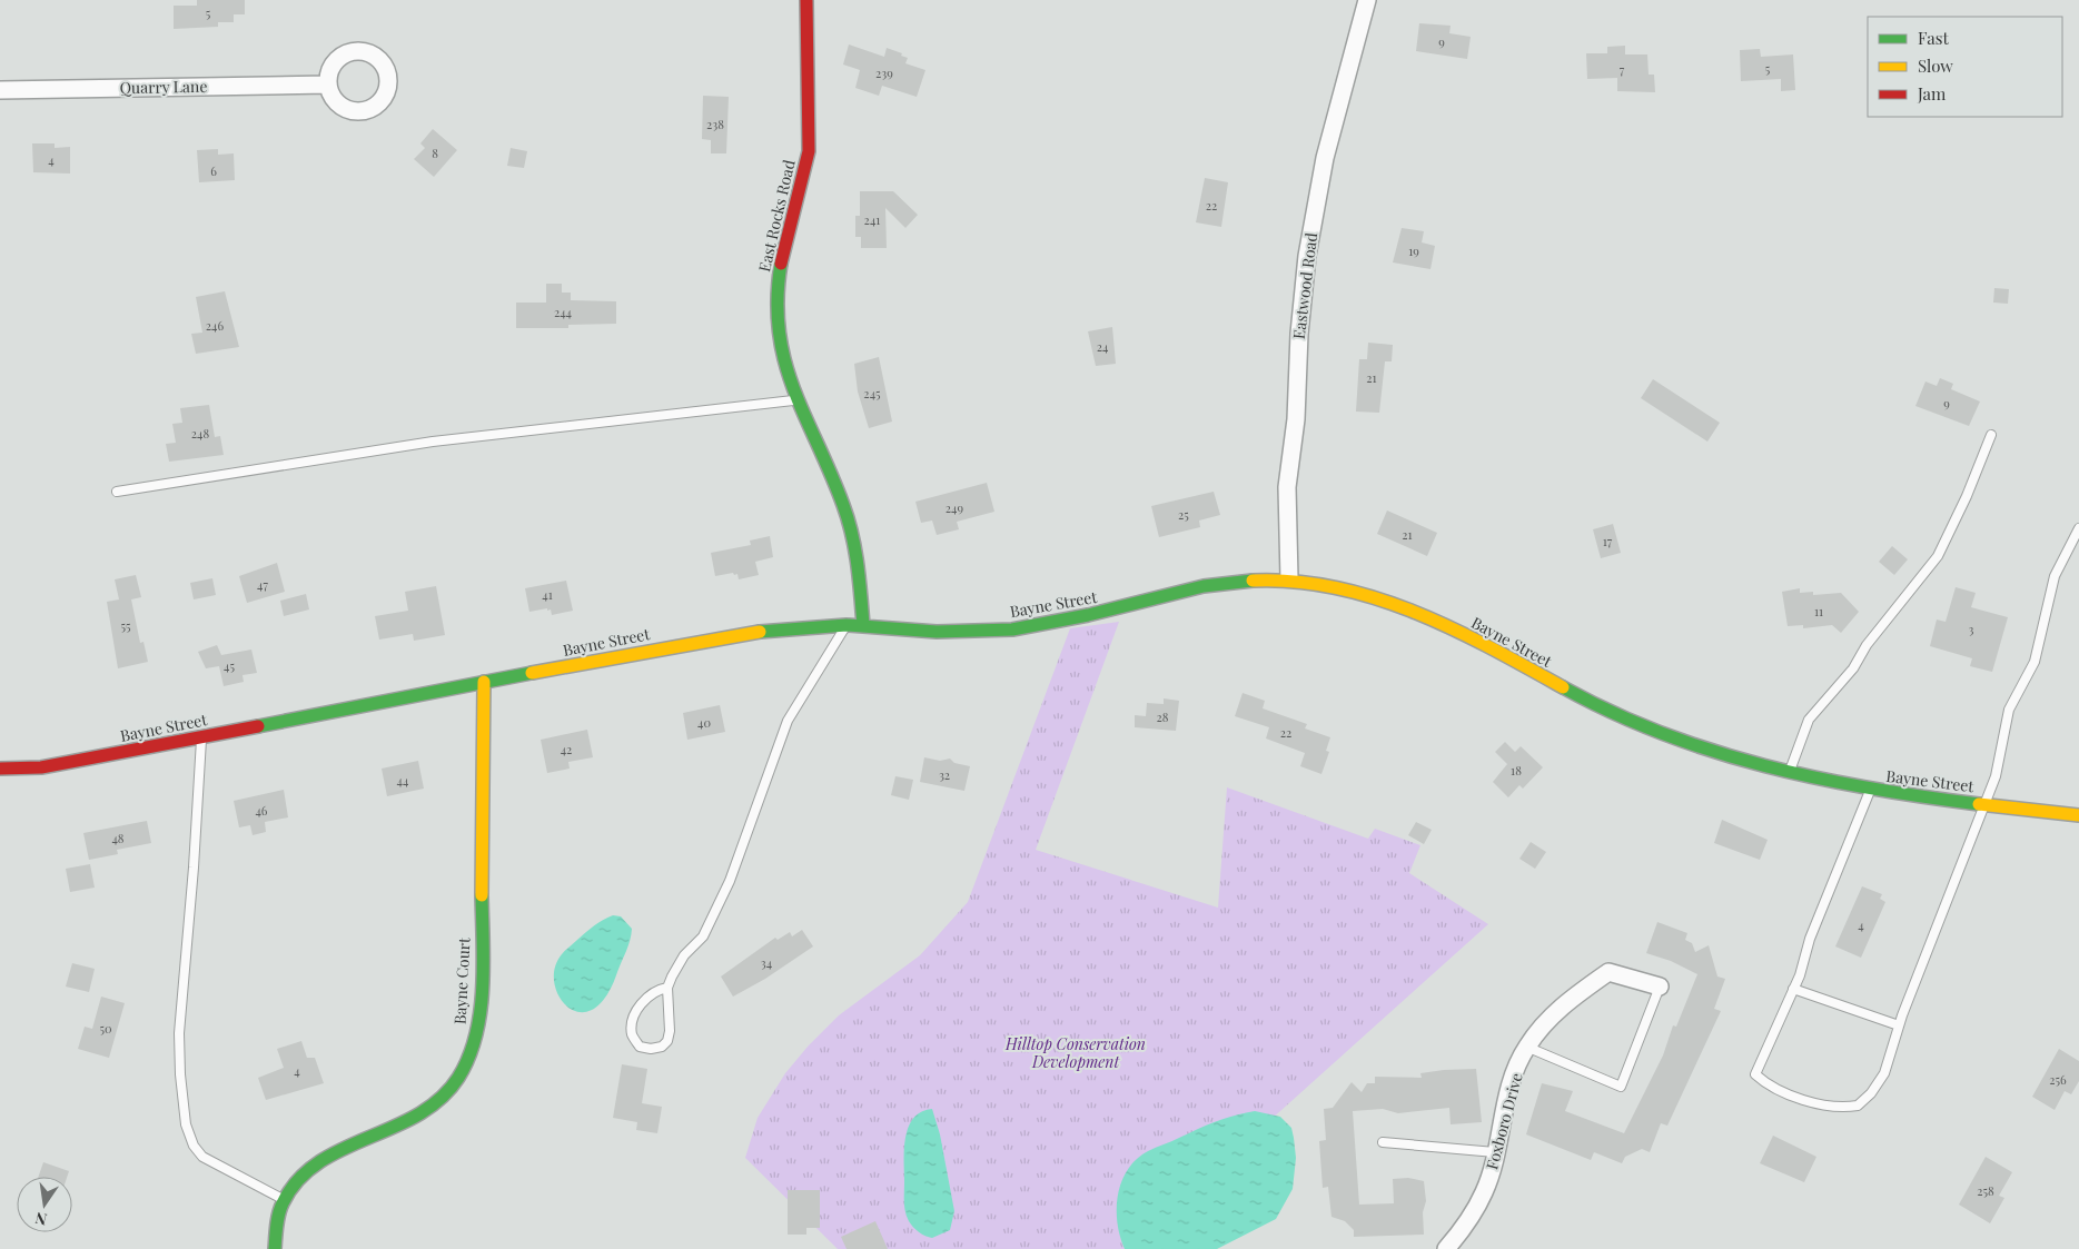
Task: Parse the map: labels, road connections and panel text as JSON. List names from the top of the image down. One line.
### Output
{"streets":{"street":["Quarry Lane","East Rocks Road","Eastwood Road","Bayne Street","Bayne Court","Foxboro Drive"]},"crossings":[["East Rocks Road","Bayne Street"],["Eastwood Road","Bayne Street"],["Bayne Street","Bayne Court"]],"parks":["Hilltop Conservation Development"],"house_numbers":["5","9","5","7","239","238","8","4","6","22","241","19","244","246","24","21","245","9","248","249","25","21","17","47","41","11","55","3","45","28","40","22","42","18","32","44","46","48","4","34","50","4","256","258"],"legend":["Fast","Slow","Jam"],"north":"bottom"}
